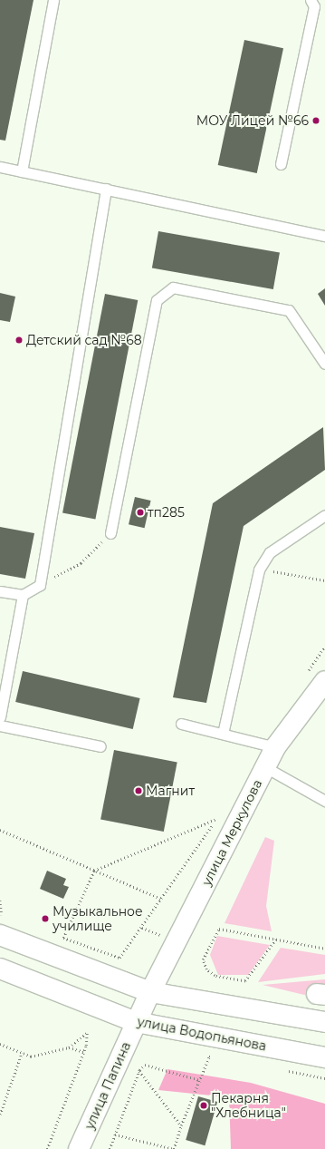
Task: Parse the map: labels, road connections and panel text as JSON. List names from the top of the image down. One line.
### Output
{"streets":{"main road":["улица Меркулова","улица Водопьянова","улица Папина"]},"crossings":[["улица Меркулова","улица Водопьянова"],["улица Меркулова","улица Папина"],["улица Водопьянова","улица Папина"]],"places":["МОУ Лицей №66","Детский сад №68","тп285","Магнит","Музыкальное училище","Пекарня \"Хлебница\""]}
